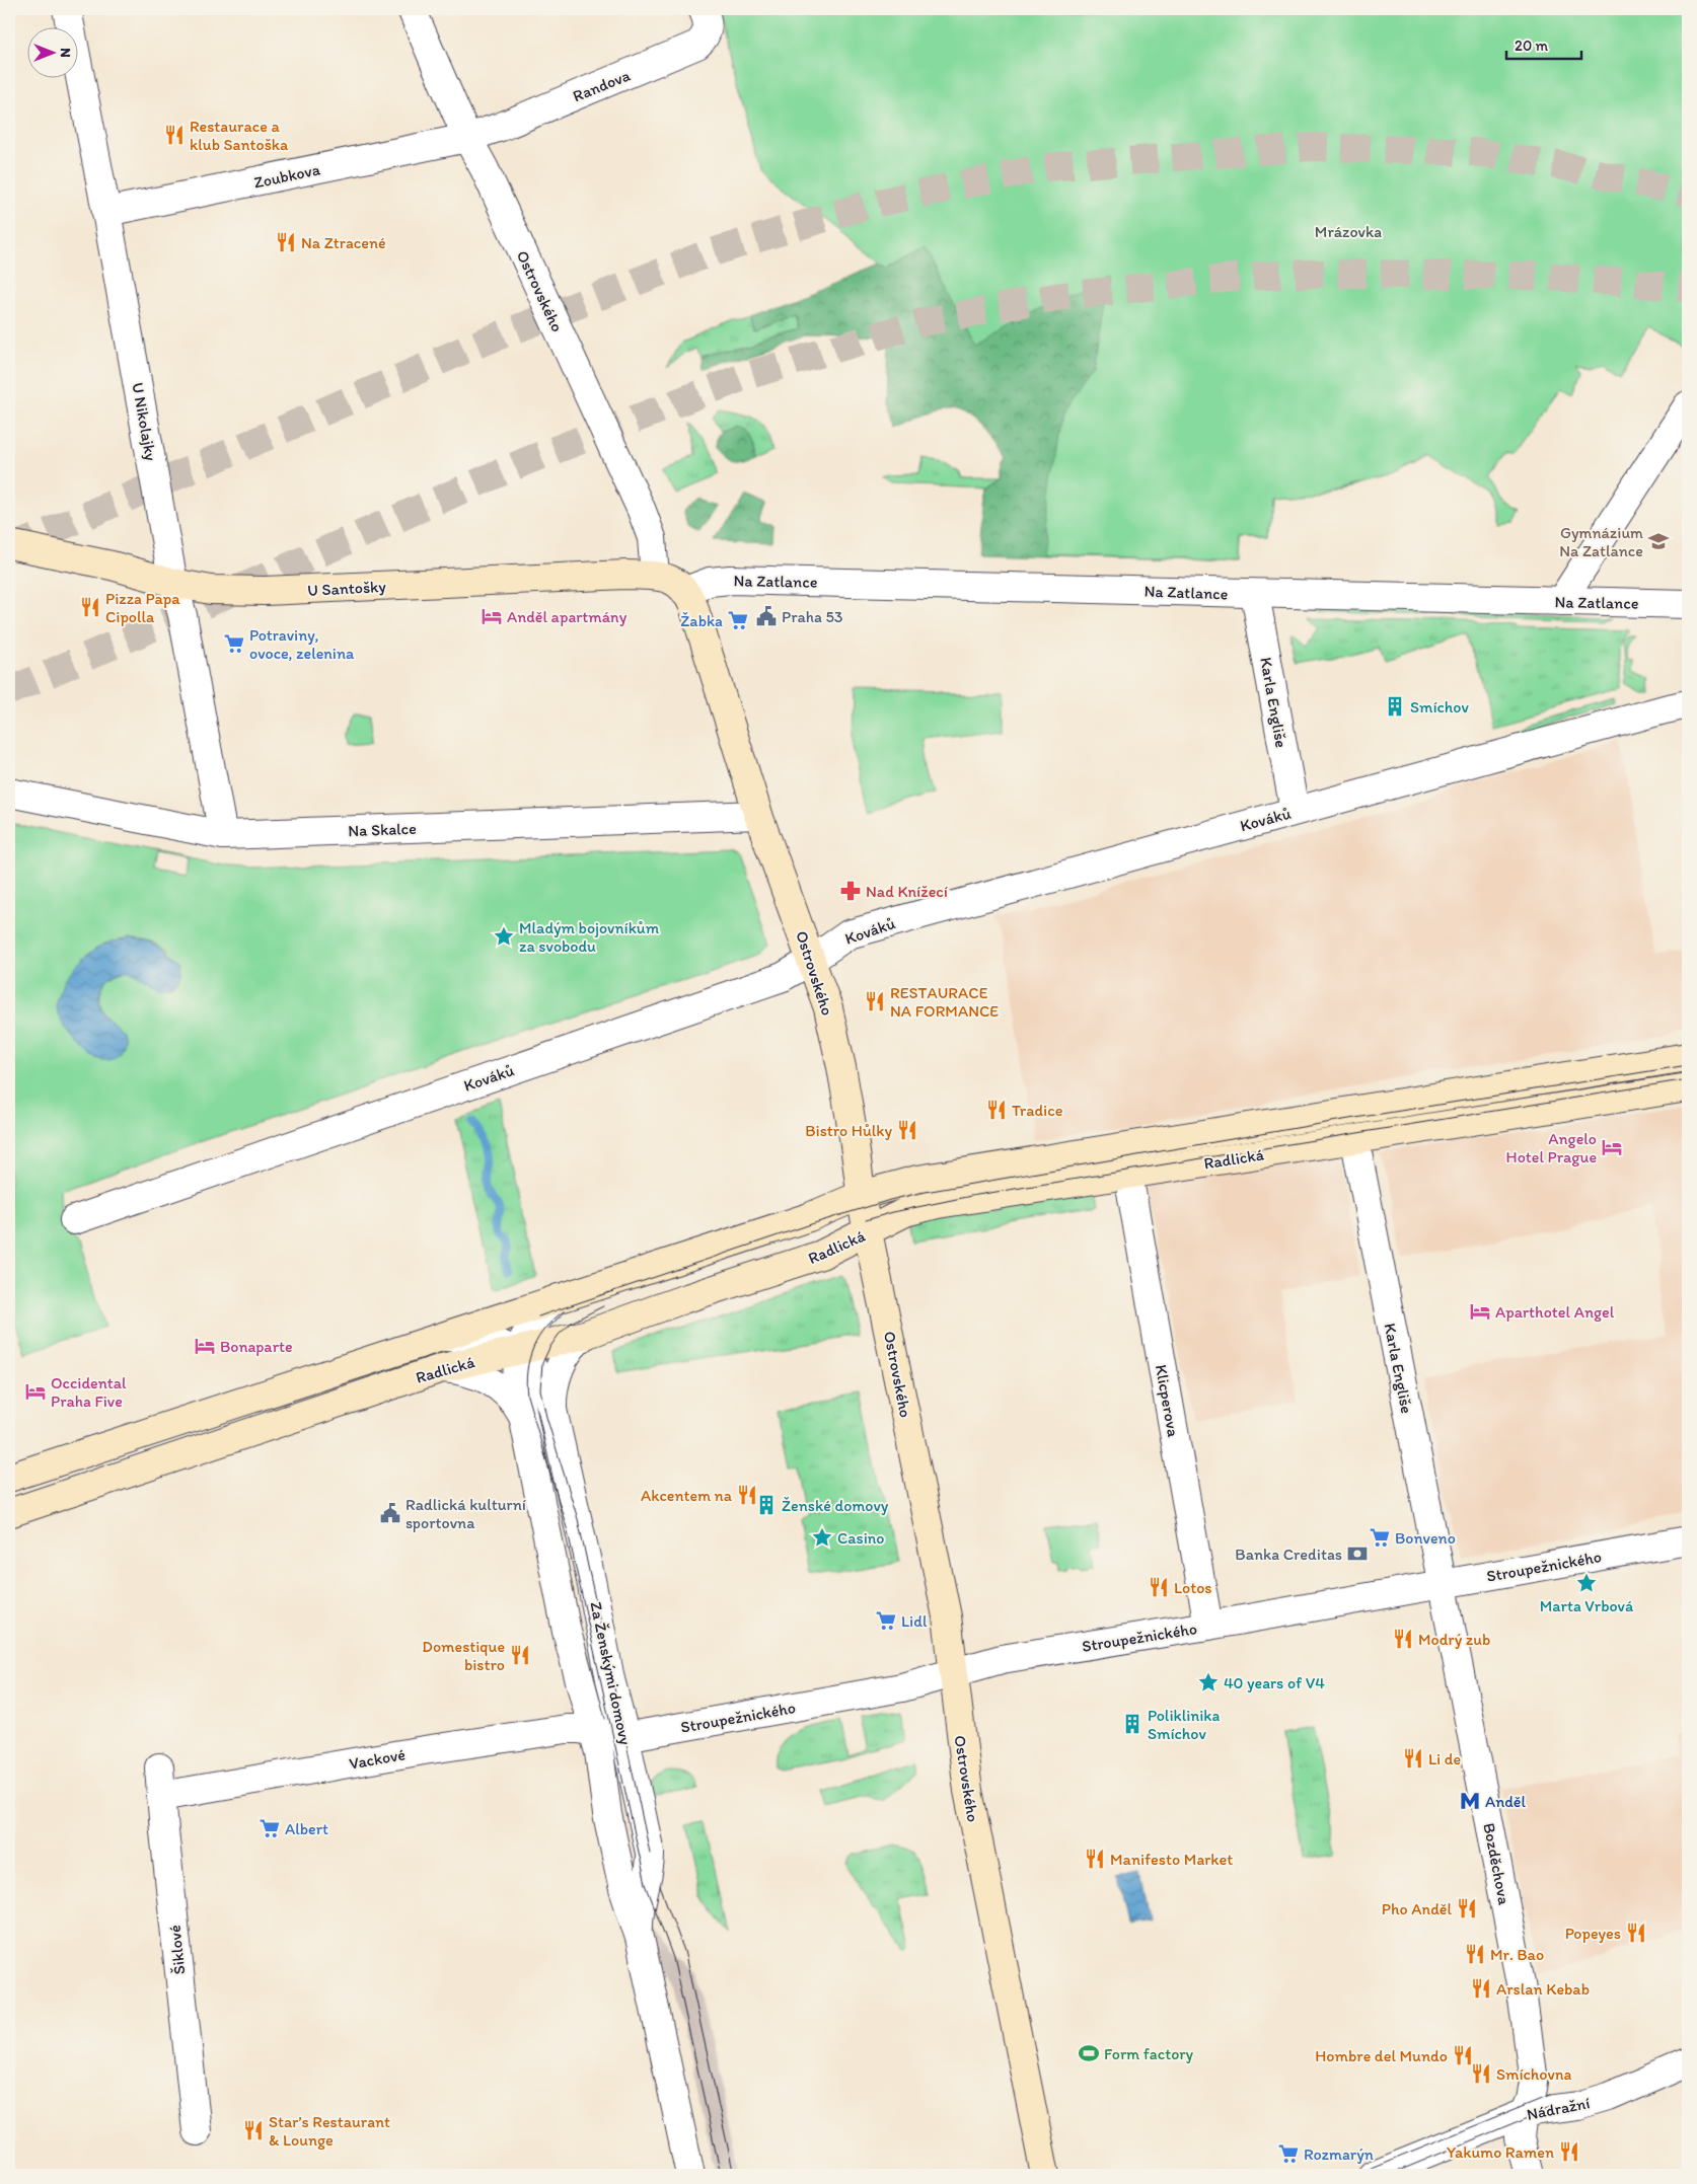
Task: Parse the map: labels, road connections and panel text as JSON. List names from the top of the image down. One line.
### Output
{"streets":{"main road":["Ostrovského","U Santošky","Radlická"],"street":["Randova","Zoubkova","U Nikolajky","Na Zatlance","Karla Engliše","Kováků","Na Skalce","Klicperova","Stroupežnického","Za Ženskými domovy","Vackové","Bozděchova","Šiklové","Nádražní"]},"crossings":[["Randova","Zoubkova"],["Randova","Ostrovského"],["Zoubkova","Ostrovského"],["Zoubkova","U Nikolajky"],["Ostrovského","Na Zatlance"],["Ostrovského","U Santošky"],["Ostrovského","Kováků"],["Ostrovského","Na Skalce"],["Ostrovského","Radlická"],["Ostrovského","Stroupežnického"],["U Nikolajky","U Santošky"],["U Nikolajky","Na Skalce"],["Na Zatlance","U Santošky"],["Na Zatlance","Karla Engliše"],["Karla Engliše","Kováků"],["Karla Engliše","Stroupežnického"],["Karla Engliše","Bozděchova"],["Radlická","Klicperova"],["Radlická","Za Ženskými domovy"],["Klicperova","Stroupežnického"],["Stroupežnického","Za Ženskými domovy"],["Stroupežnického","Vackové"],["Stroupežnického","Bozděchova"],["Za Ženskými domovy","Vackové"],["Vackové","Šiklové"],["Bozděchova","Nádražní"]],"parks":["Mrázovka"],"places":{"restaurant":["Restaurace a klub Santoška","Na Ztracené","Pizza Papa Cipolla","RESTAURACE NA FORMANCE","Tradice","Bistro Hůlky","Akcentem na","Lotos","Modrý zub","Domestique bistro","Li de","Manifesto Market","Pho Anděl","Popeyes","Mr. Bao","Arslan Kebab","Hombre del Mundo","Smíchovna","Star’s Restaurant & Lounge","Yakumo Ramen"],"school or university":["Gymnázium Na Zatlance"],"hotel":["Anděl apartmány","Angelo Hotel Prague","Aparthotel Angel","Bonaparte","Occidental Praha Five"],"public building":["Praha 53","Radlická kulturní sportovna"],"supermarket":["Žabka","Potraviny, ovoce, zelenina","Bonveno","Lidl","Albert","Rozmarýn"],"building":["Smíchov","Ženské domovy","Poliklinika Smíchov"],"pharmacy":["Nad Knížecí"],"place":["Mladým bojovníkům za svobodu","Casino","Marta Vrbová","40 years of V4"],"bank":["Banka Creditas"],"metro station":["Anděl"],"sports":["Form factory"]},"scale_bar":"20 m","north":"right"}
